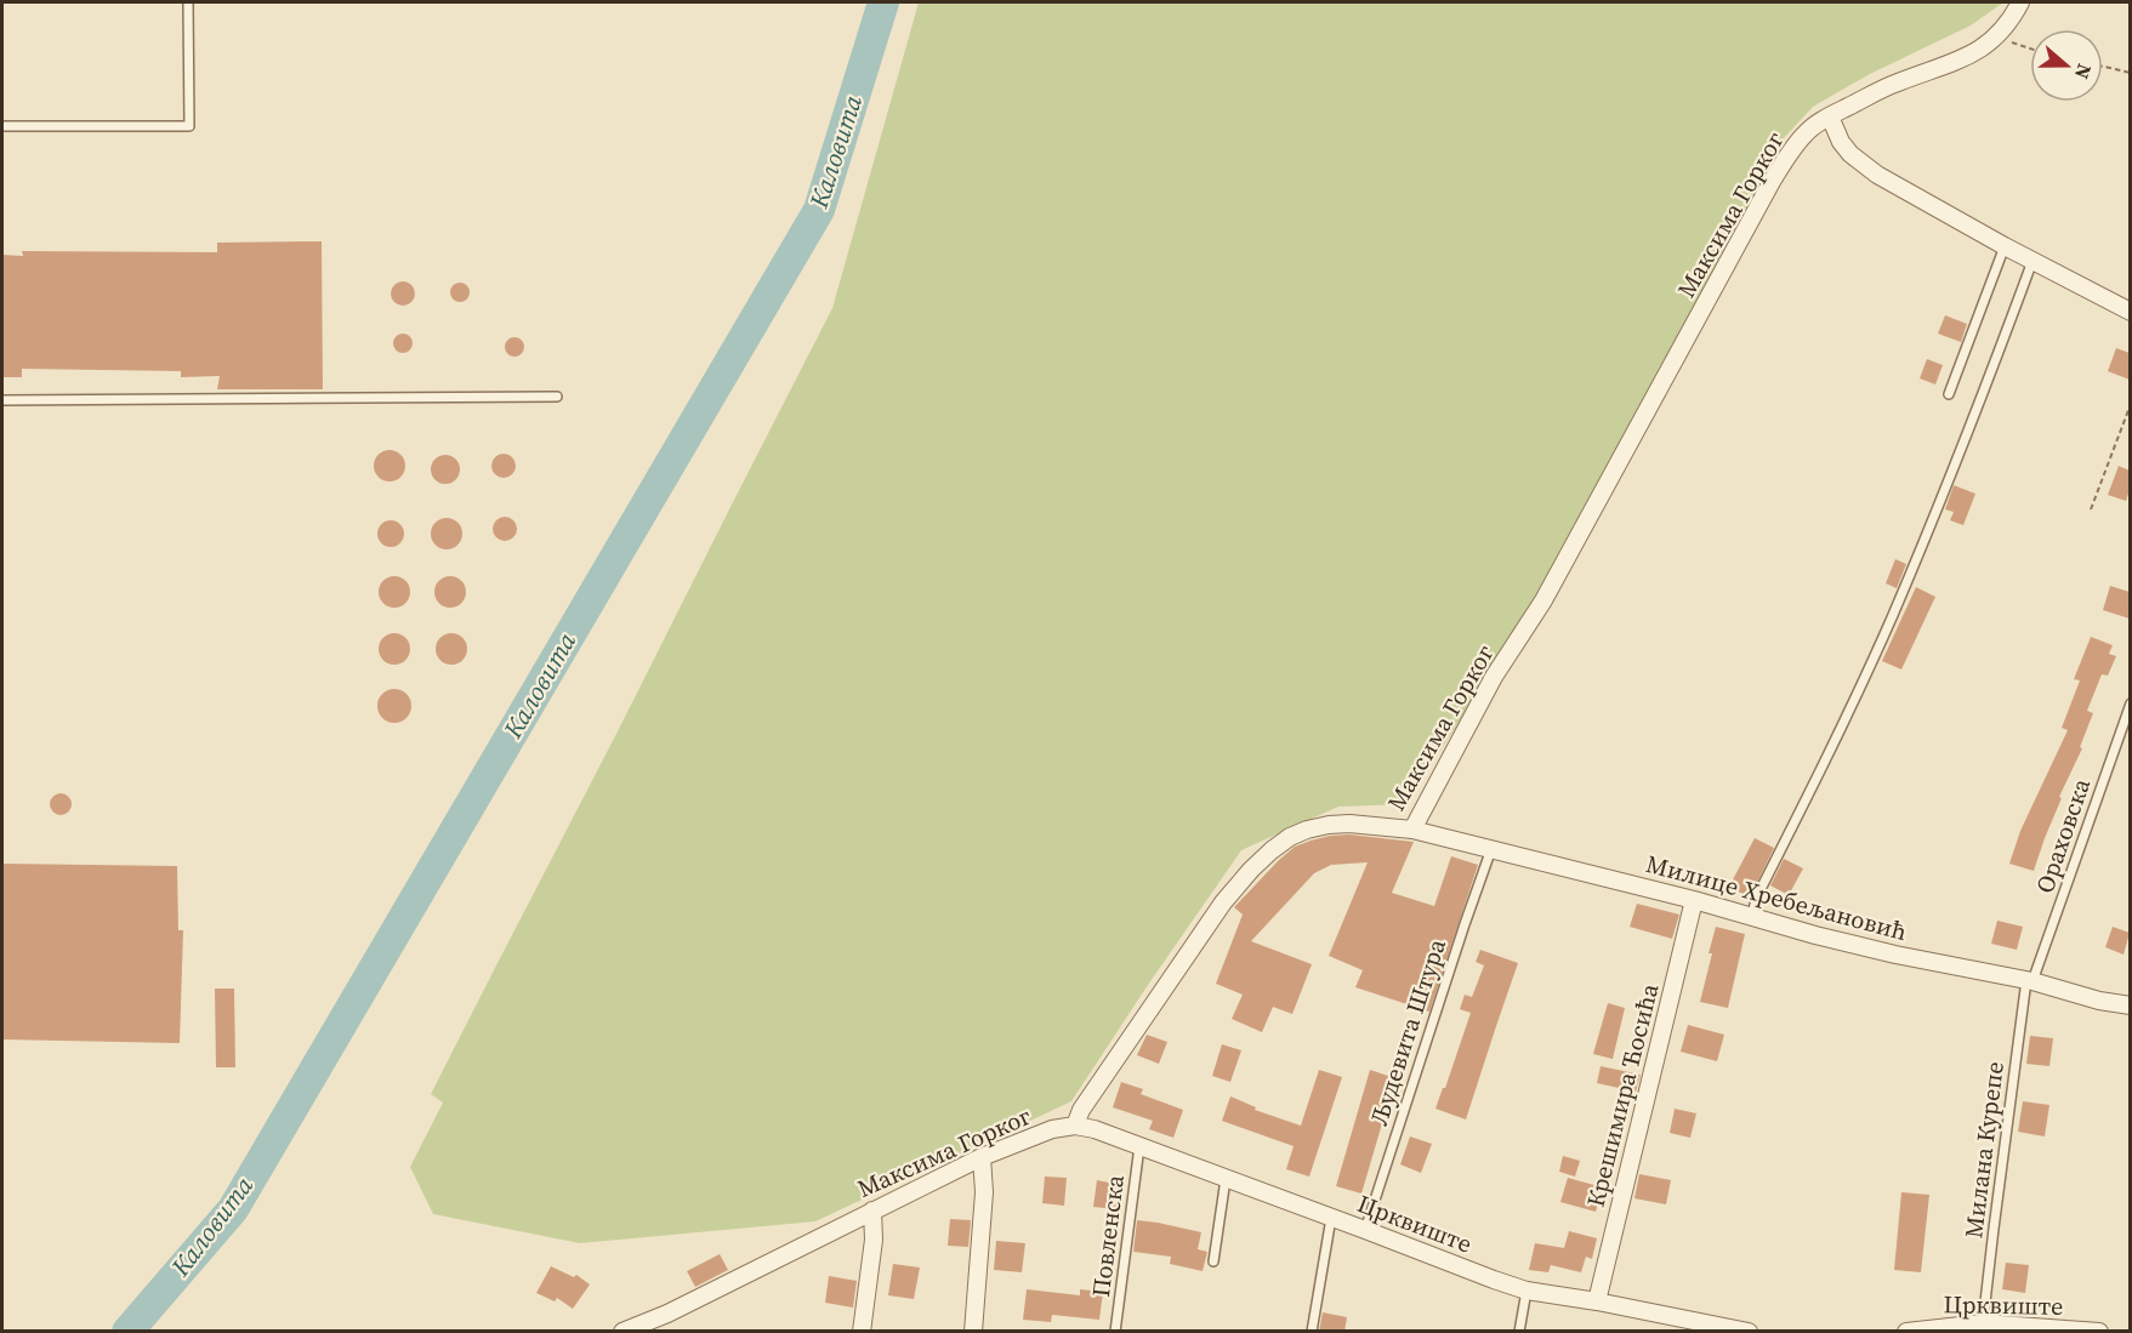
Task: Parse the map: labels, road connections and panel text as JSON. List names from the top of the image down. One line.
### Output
{"streets":{"street":["Максима Горког","Милице Хребељановић","Крешимира Ћосића","Црквиште"],"lane":["Ораховска","Људевита Штура","Милана Курепе","Повленска"]},"crossings":[["Максима Горког","Милице Хребељановић"],["Максима Горког","Црквиште"],["Ораховска","Милице Хребељановић"],["Ораховска","Милана Курепе"],["Милице Хребељановић","Људевита Штура"],["Милице Хребељановић","Крешимира Ћосића"],["Милице Хребељановић","Милана Курепе"],["Људевита Штура","Црквиште"],["Крешимира Ћосића","Црквиште"],["Милана Курепе","Црквиште"],["Црквиште","Повленска"]],"water":["Каловита"],"north":"right"}
